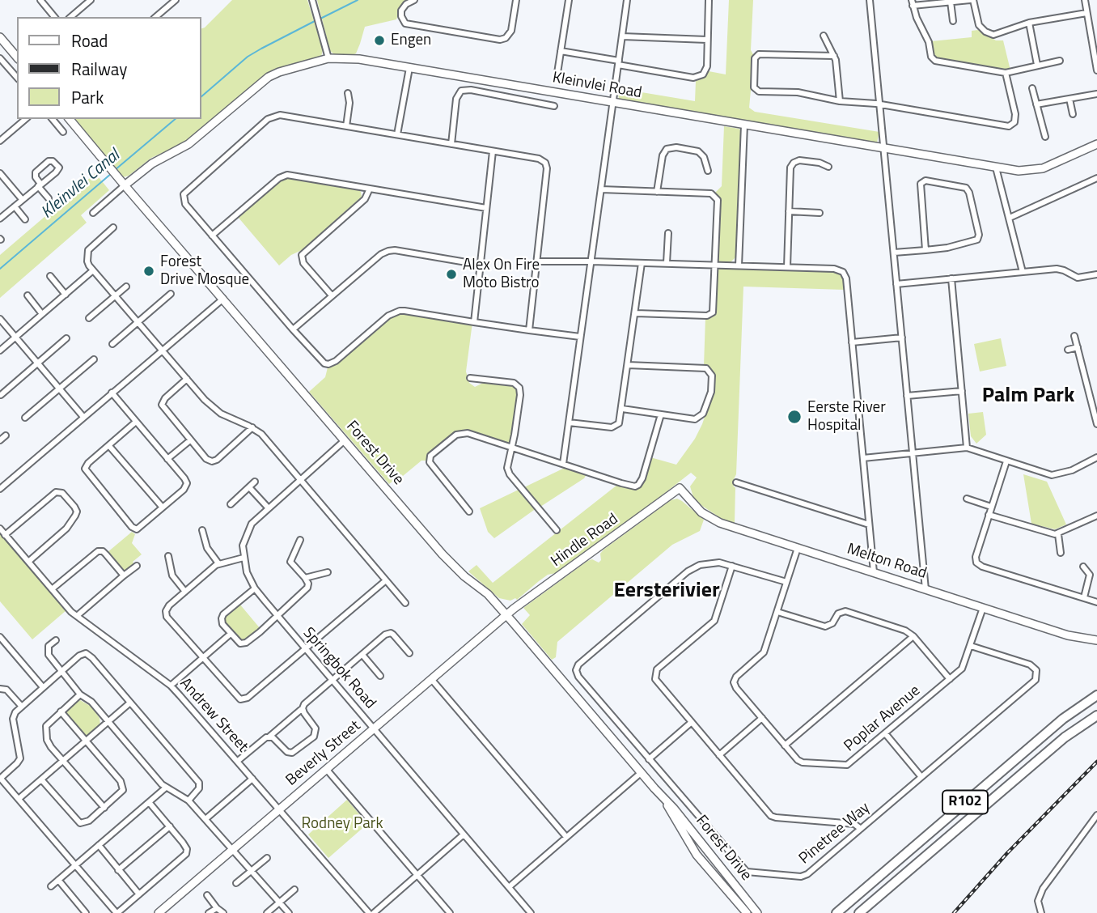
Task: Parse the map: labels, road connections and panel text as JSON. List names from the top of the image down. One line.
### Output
{"streets":{"main road":["R102"],"street":["Kleinvlei Road","Forest Drive","Hindle Road","Melton Road","Springbok Road","Andrew Street","Poplar Avenue","Beverly Street","Pinetree Way"]},"crossings":[["Kleinvlei Road","Forest Drive"],["Forest Drive","Hindle Road"],["Forest Drive","Beverly Street"],["Hindle Road","Melton Road"],["Hindle Road","Beverly Street"],["Melton Road","Poplar Avenue"],["Springbok Road","Beverly Street"],["Andrew Street","Beverly Street"],["Poplar Avenue","Pinetree Way"]],"districts":["Palm Park","Eersterivier"],"water":["Kleinvlei Canal"],"parks":["Rodney Park"],"places":["Engen","Forest Drive Mosque","Alex On Fire Moto Bistro","Eerste River Hospital"],"legend":["Road","Railway","Park"]}
